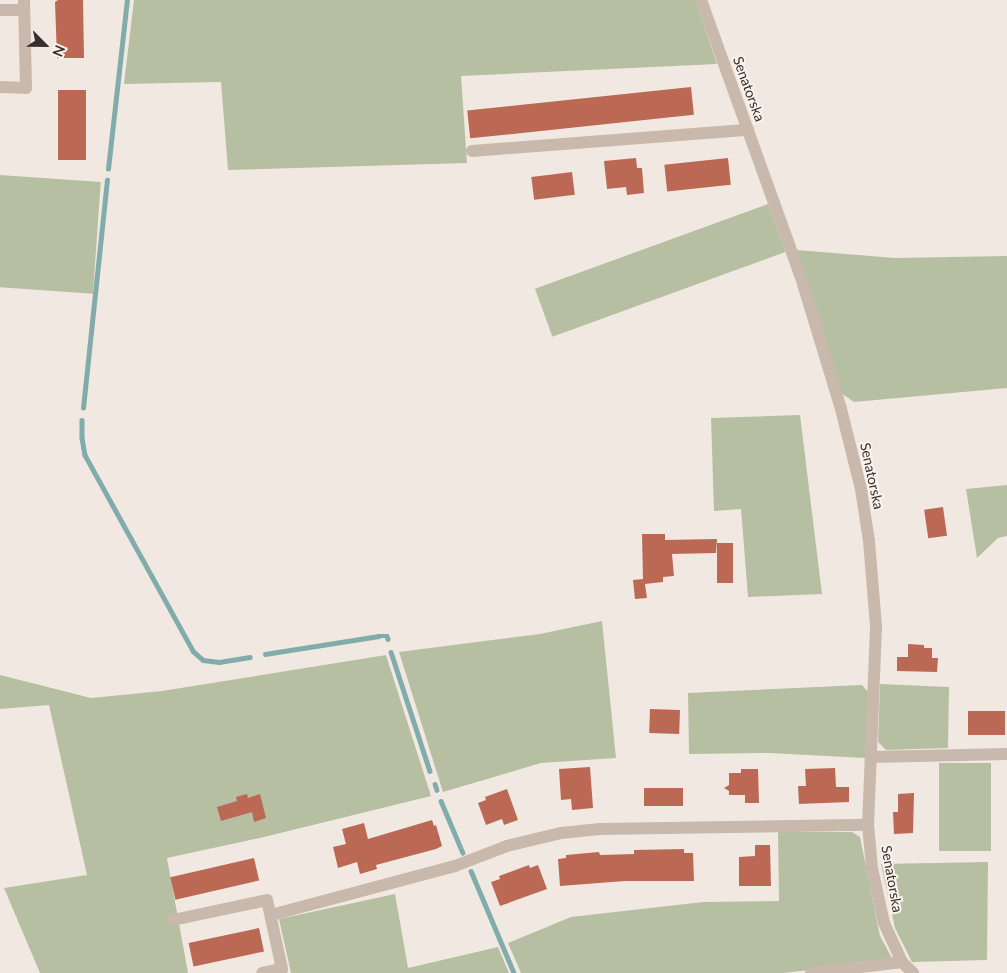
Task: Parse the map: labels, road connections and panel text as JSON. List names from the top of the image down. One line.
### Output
{"streets":{"street":["Senatorska"]},"north":"bottom right"}
